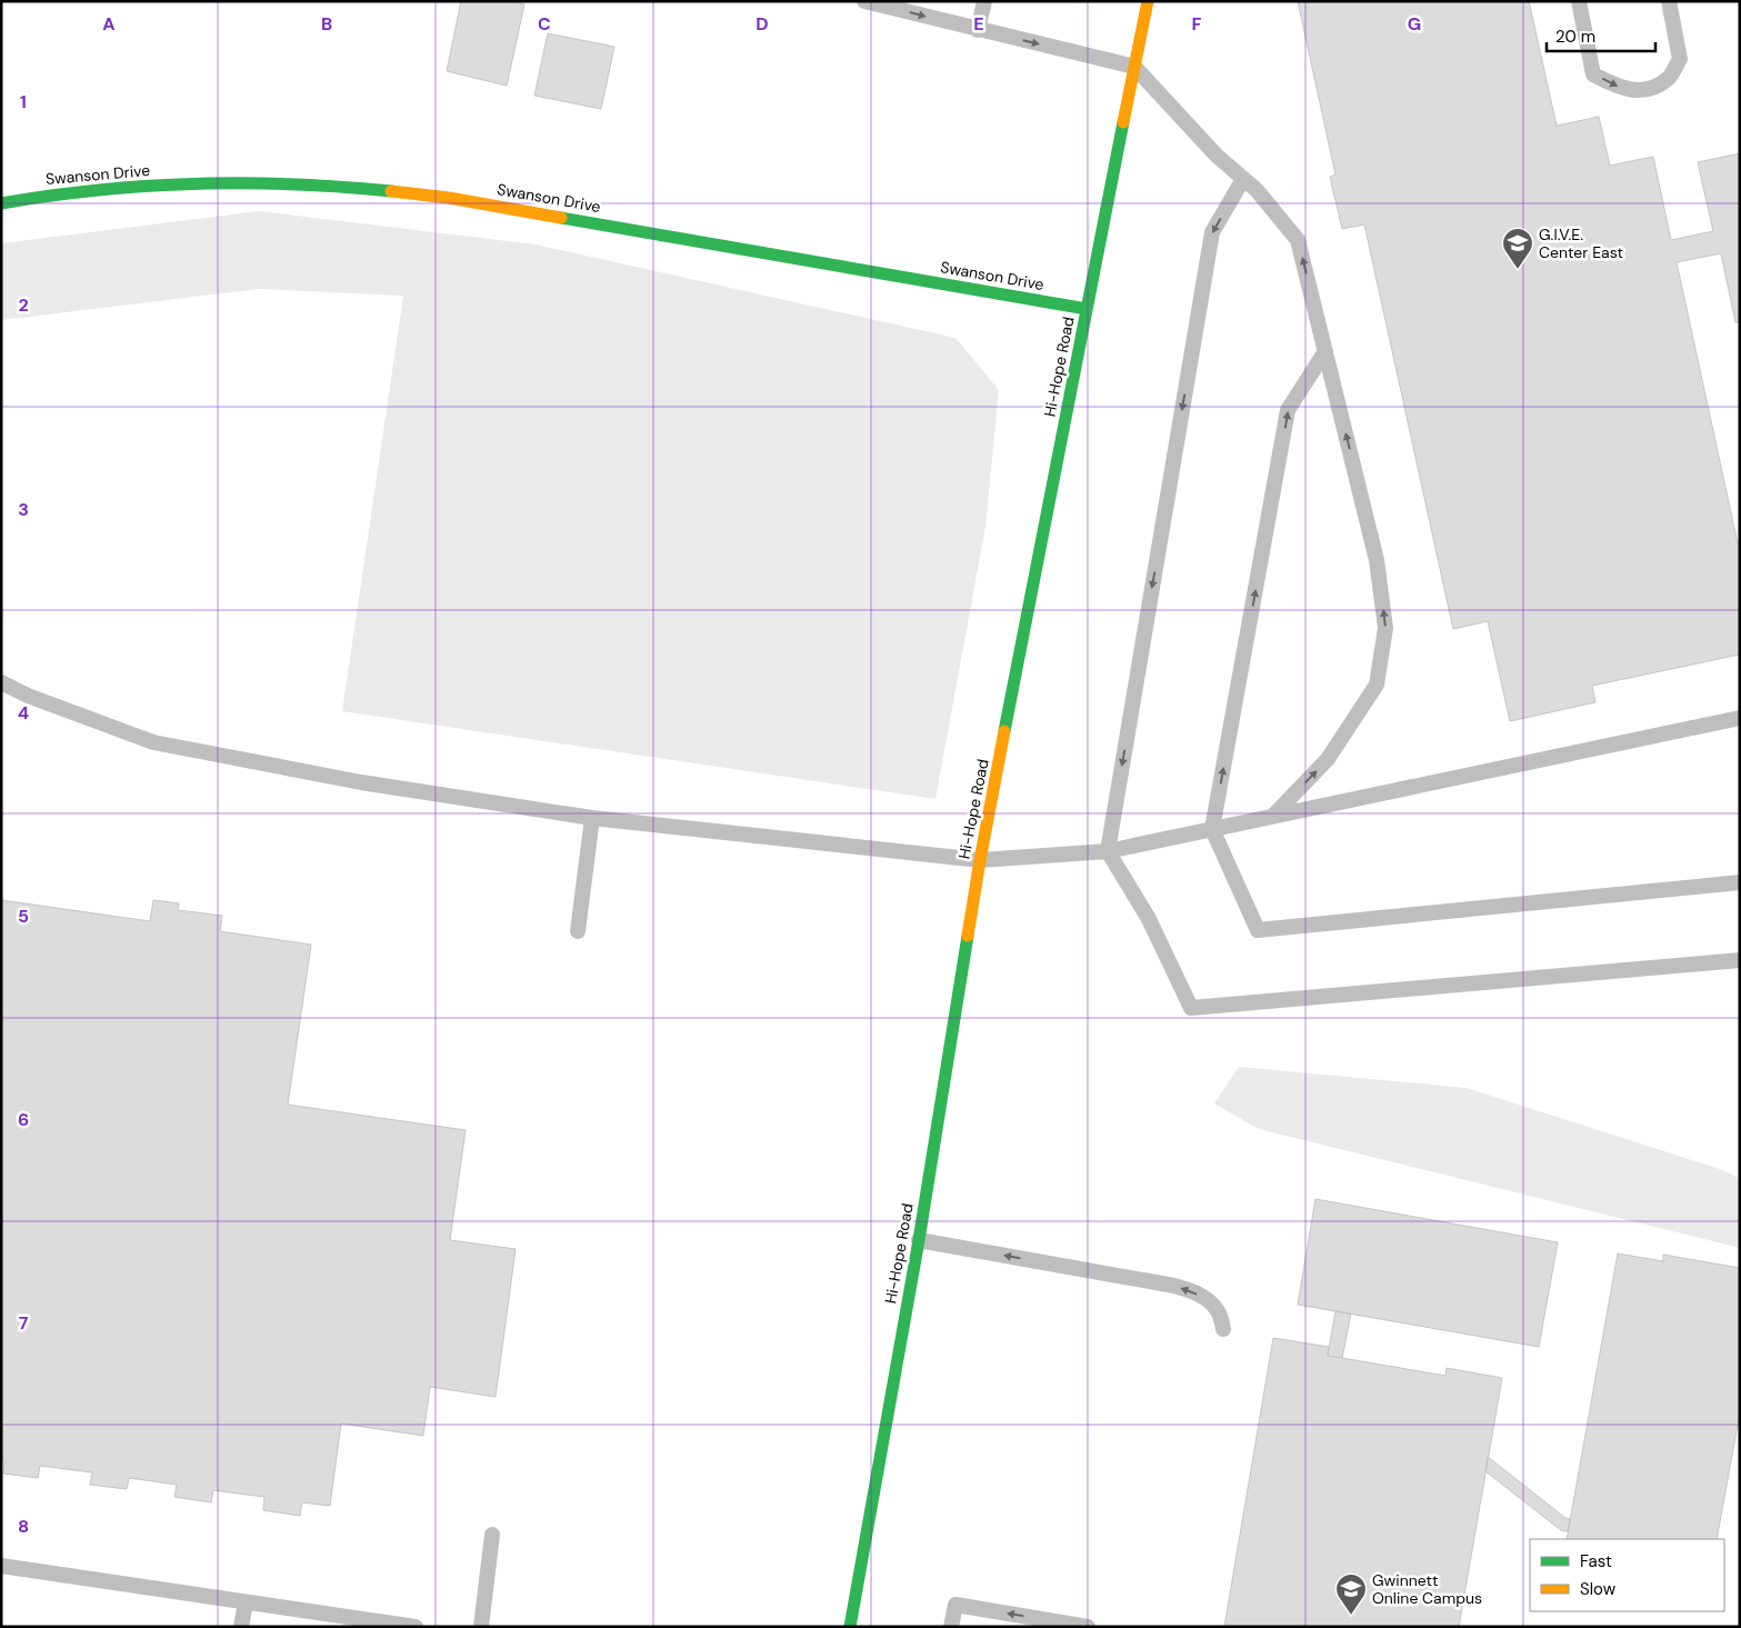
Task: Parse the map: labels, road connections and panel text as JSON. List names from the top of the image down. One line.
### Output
{"streets":{"street":["Swanson Drive","Hi-Hope Road"]},"crossings":[["Swanson Drive","Hi-Hope Road"]],"places":{"school or university":["G.I.V.E. Center East","Gwinnett Online Campus"]},"legend":["Fast","Slow"],"scale_bar":"20 m","grid":{"columns":["A","B","C","D","E","F","G"],"rows":["1","2","3","4","5","6","7","8"]}}
